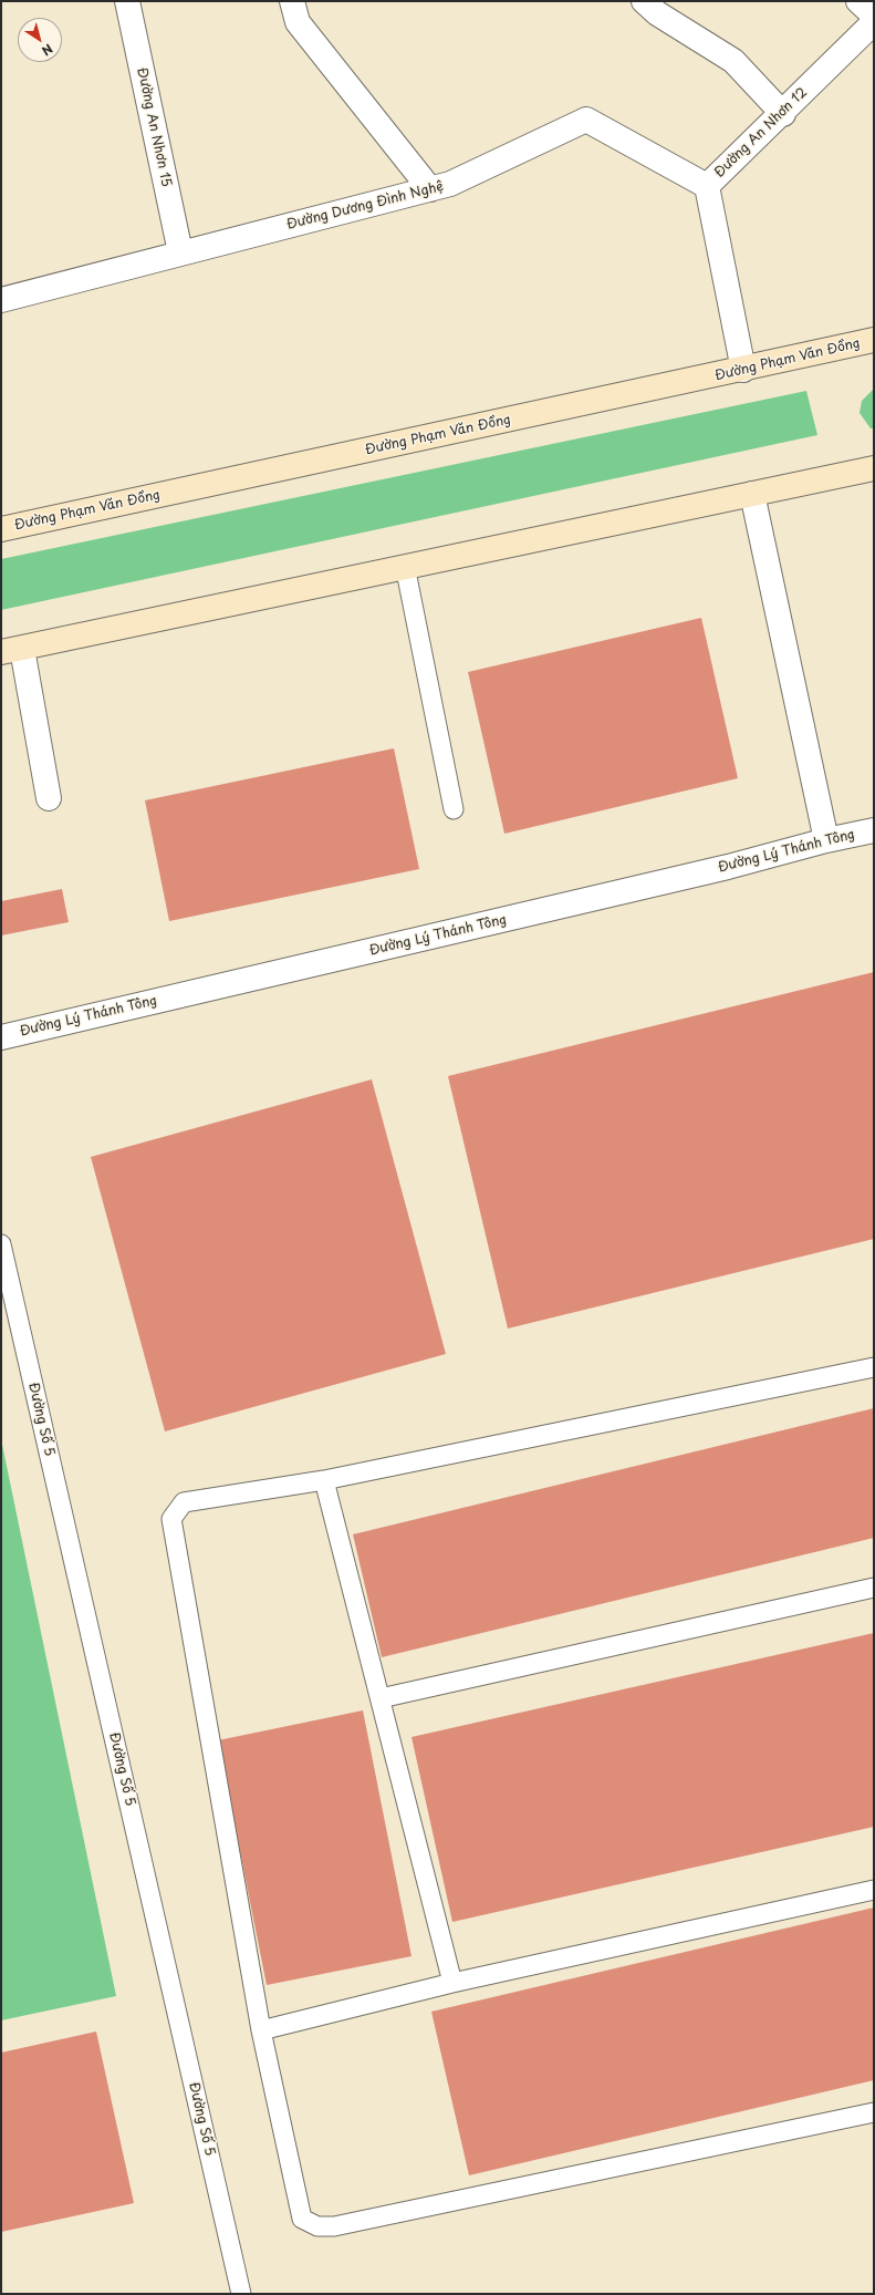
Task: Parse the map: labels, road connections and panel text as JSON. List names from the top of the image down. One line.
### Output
{"streets":{"main road":["Đường Phạm Văn Đồng"],"street":["Đường An Nhơn 15","Đường An Nhơn 12","Đường Dương Đình Nghệ","Đường Lý Thánh Tông"],"lane":["Đường Số 5"]},"crossings":[["Đường An Nhơn 15","Đường Dương Đình Nghệ"],["Đường An Nhơn 12","Đường Dương Đình Nghệ"],["Đường An Nhơn 12","Đường Phạm Văn Đồng"]],"north":"bottom right"}
